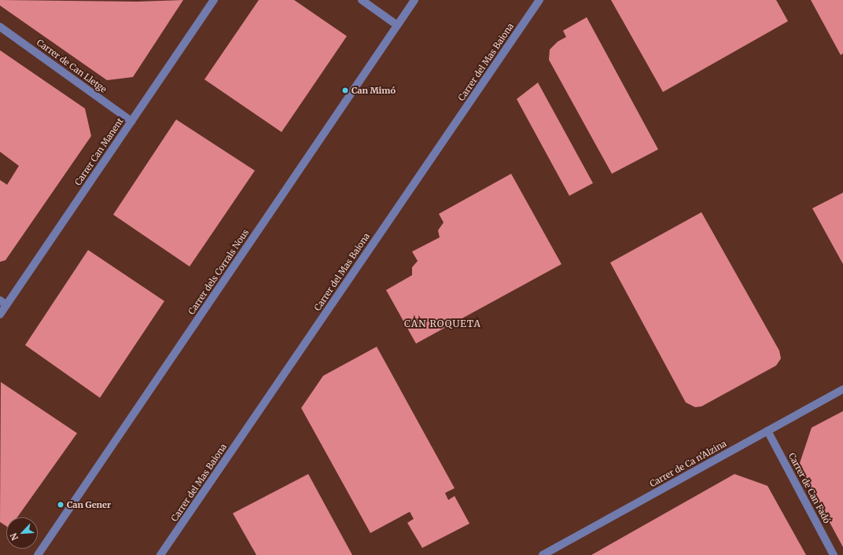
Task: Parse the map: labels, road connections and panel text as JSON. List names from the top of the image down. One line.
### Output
{"streets":{"street":["Carrer del Mas Baiona","Carrer de Can Lletge","Carrer Can Manent","Carrer dels Corrals Nous","Carrer de Ca n'Alzina","Carrer de Can Fadó"]},"crossings":[["Carrer de Can Lletge","Carrer Can Manent"],["Carrer de Ca n'Alzina","Carrer de Can Fadó"]],"districts":["CAN ROQUETA"],"places":["Can Mimó","Can Gener"],"north":"bottom left"}
